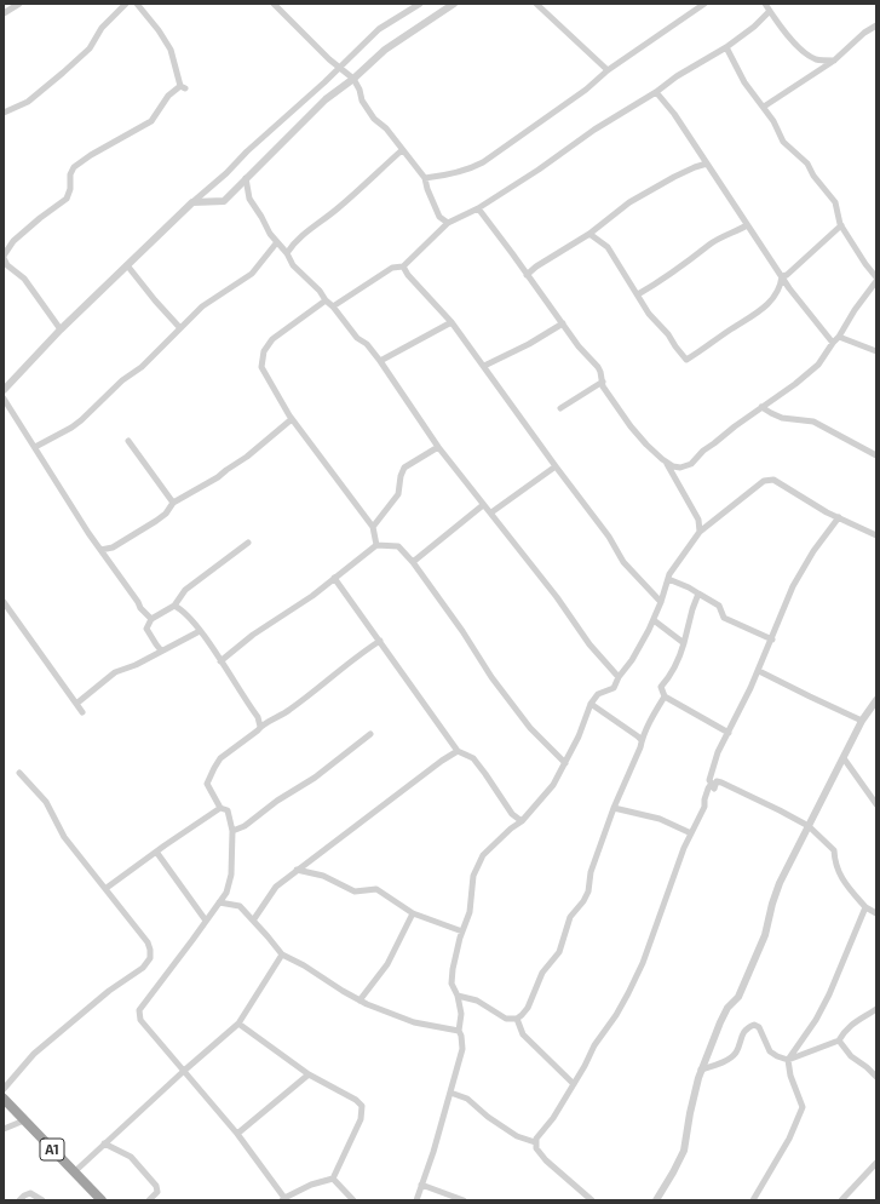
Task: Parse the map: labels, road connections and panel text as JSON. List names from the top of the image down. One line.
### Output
{"streets":{"highway":["A1"]}}
